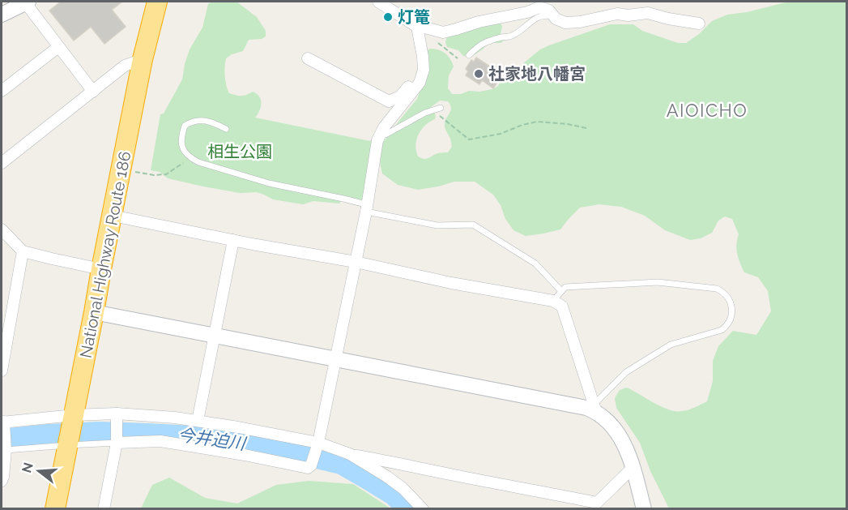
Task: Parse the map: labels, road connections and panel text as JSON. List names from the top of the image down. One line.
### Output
{"streets":{"highway":["National Highway Route 186"]},"districts":["AIOICHO"],"water":["今井迫川"],"parks":["相生公園"],"places":["灯篭","社家地八幡宮"],"north":"left"}
